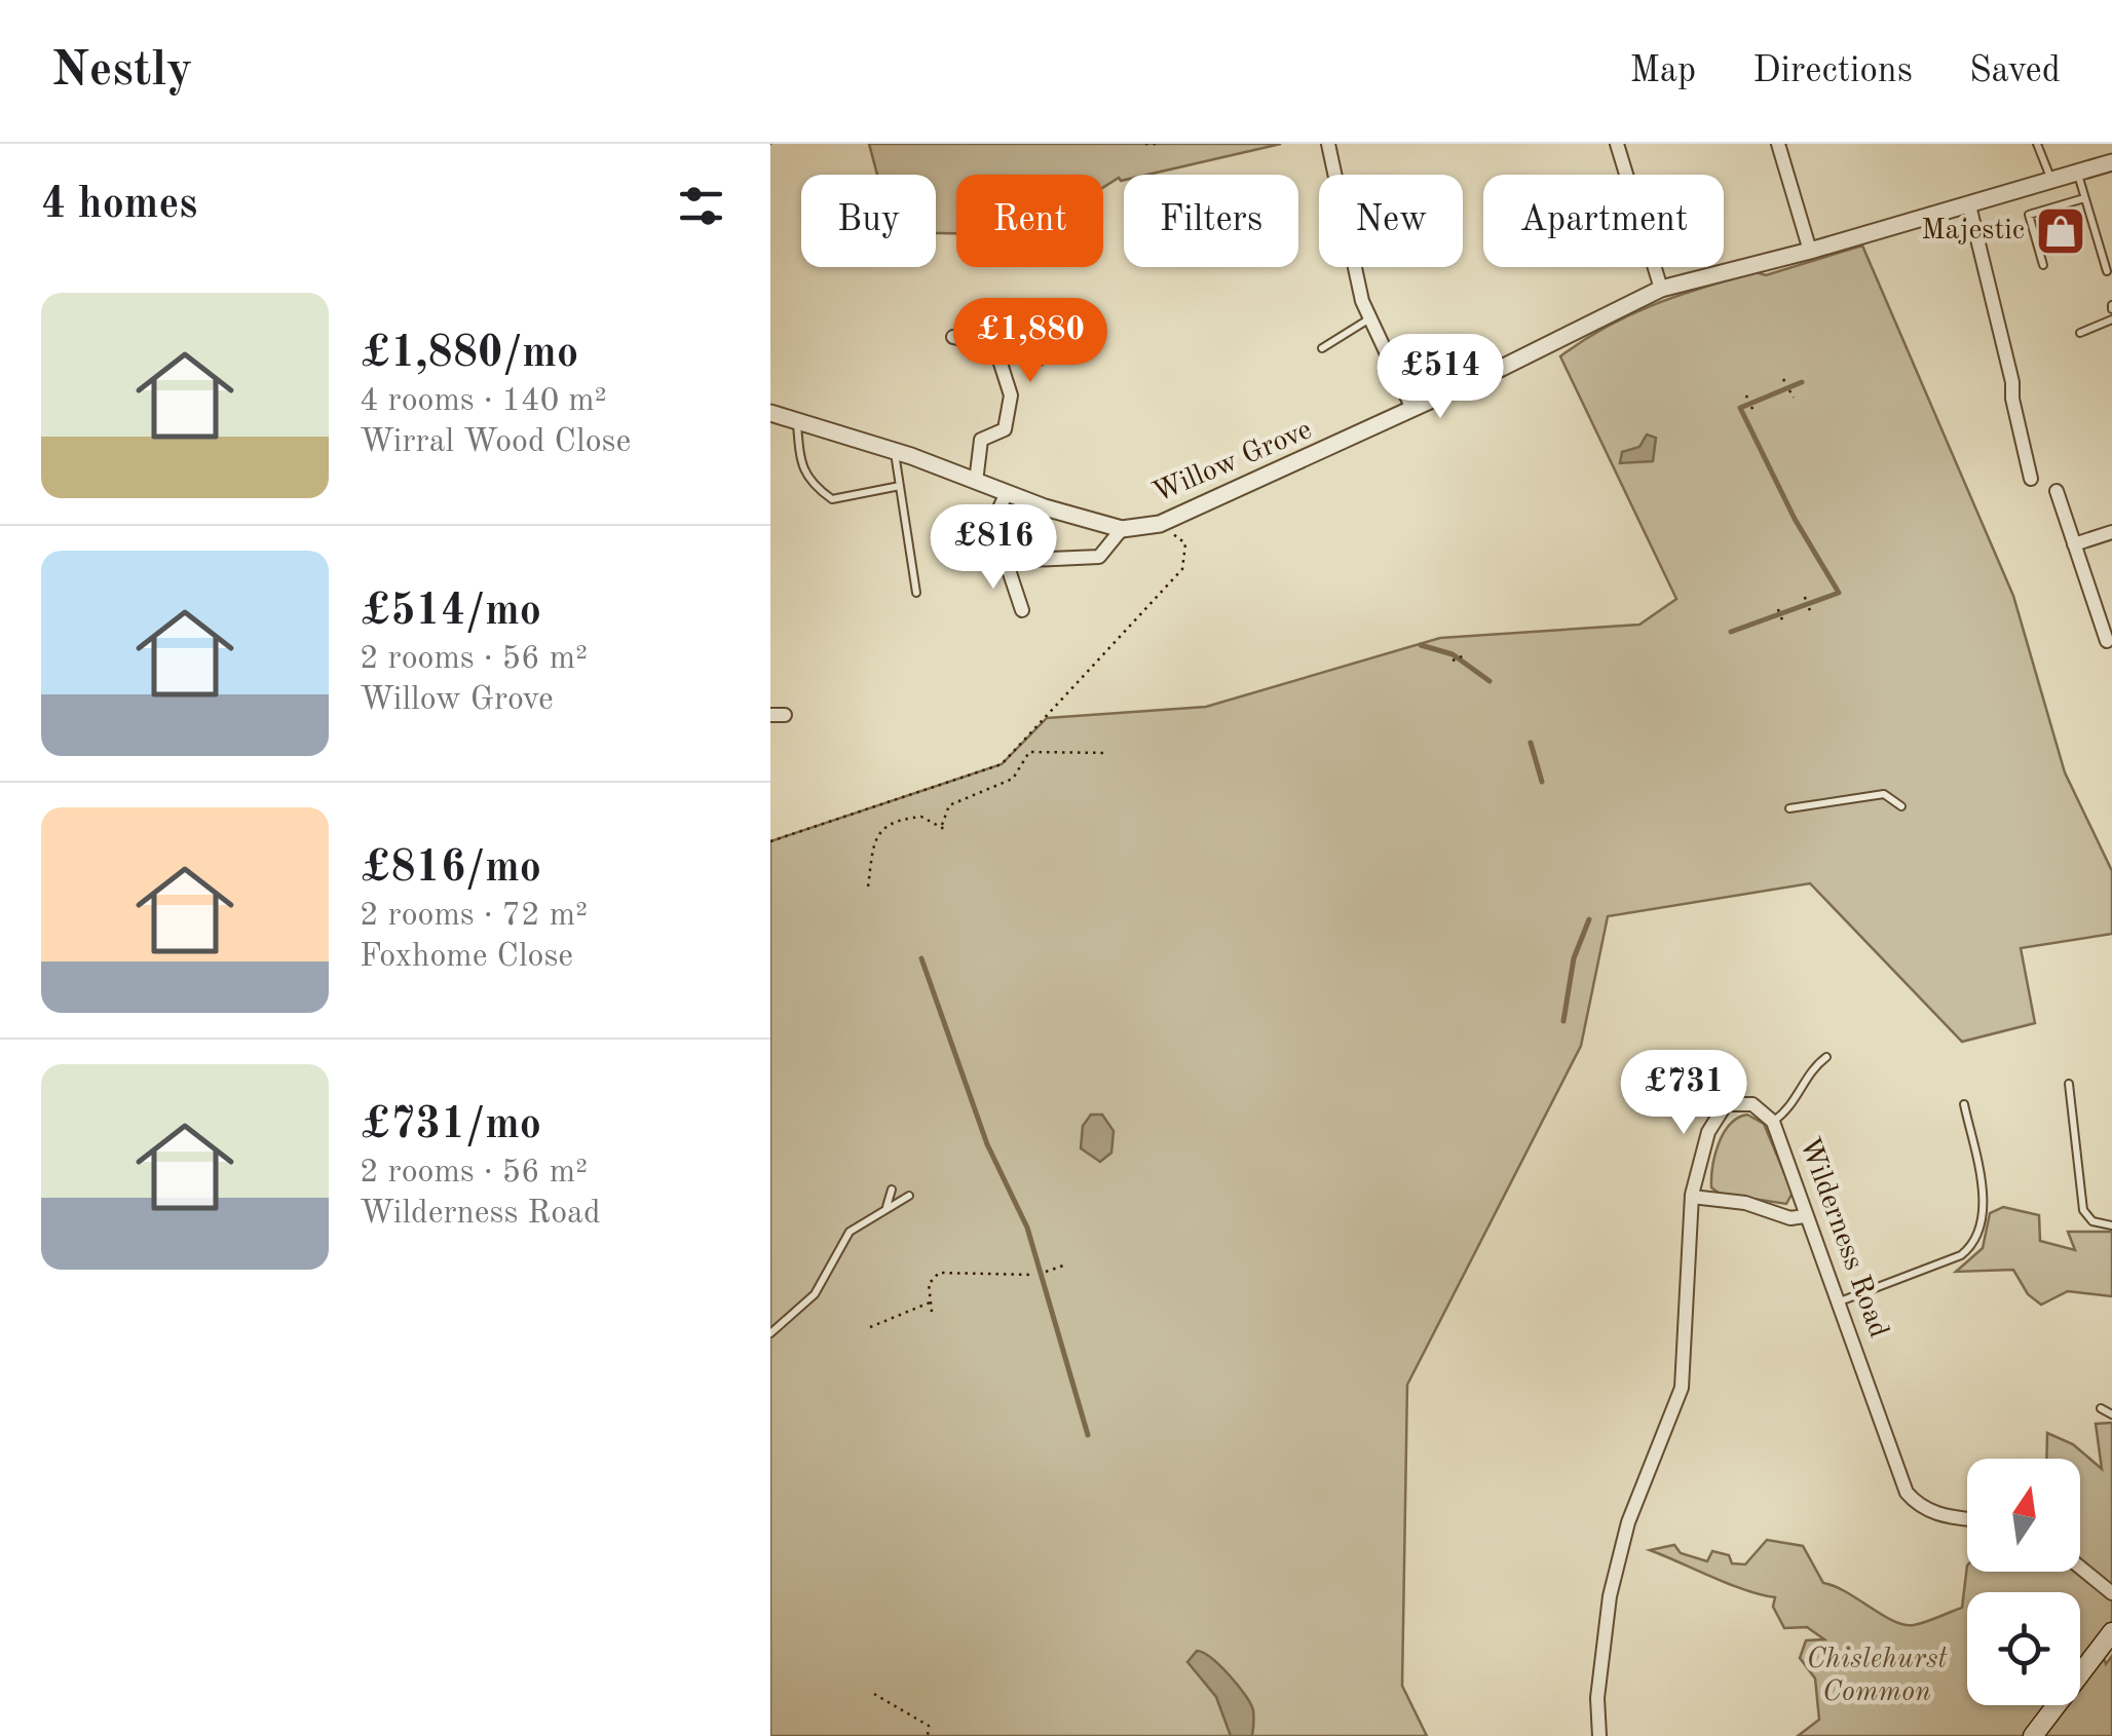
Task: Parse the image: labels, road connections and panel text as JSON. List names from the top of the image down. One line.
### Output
{"streets":{"street":["Willow Grove","Wilderness Road"]},"parks":["Chislehurst Common"],"places":{"shop":["Majestic"]},"north":"top","page":{"header":"Nestly","nav":["Map","Directions","Saved"],"heading":"4 homes","chip":["Buy","Rent","Filters","New","Apartment"],"list":[{"name":"£1,880/mo","note":"4 rooms · 140 m² · Wirral Wood Close"},{"name":"£514/mo","note":"2 rooms · 56 m² · Willow Grove"},{"name":"£816/mo","note":"2 rooms · 72 m² · Foxhome Close"},{"name":"£731/mo","note":"2 rooms · 56 m² · Wilderness Road"}],"price":["£1,880","£514","£816","£731"]}}
